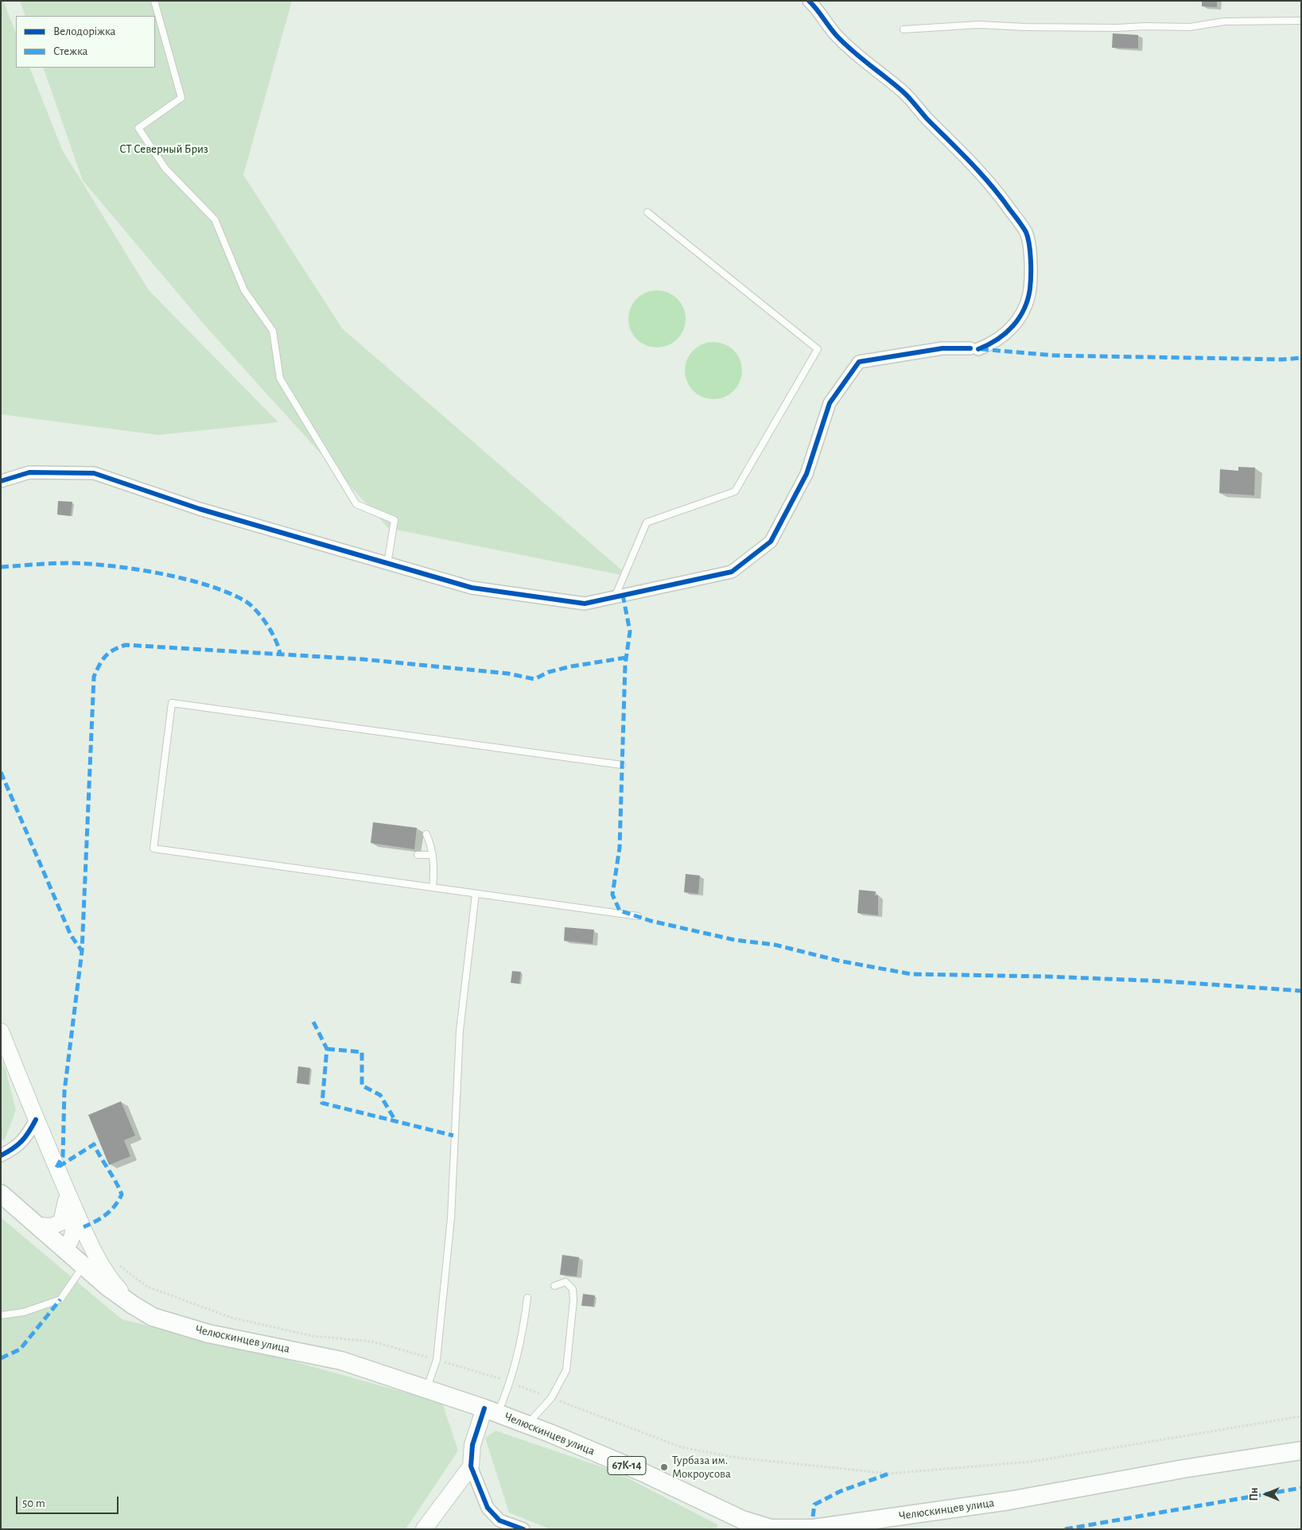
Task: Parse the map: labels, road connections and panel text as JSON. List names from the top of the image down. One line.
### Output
{"streets":{"main road":["Челюскинцев улица","67К-14"]},"parks":["СТ Северный Бриз"],"places":["Турбаза им. Мокроусова"],"legend":["Велодоріжка","Стежка"],"scale_bar":"50 m","north":"left"}
